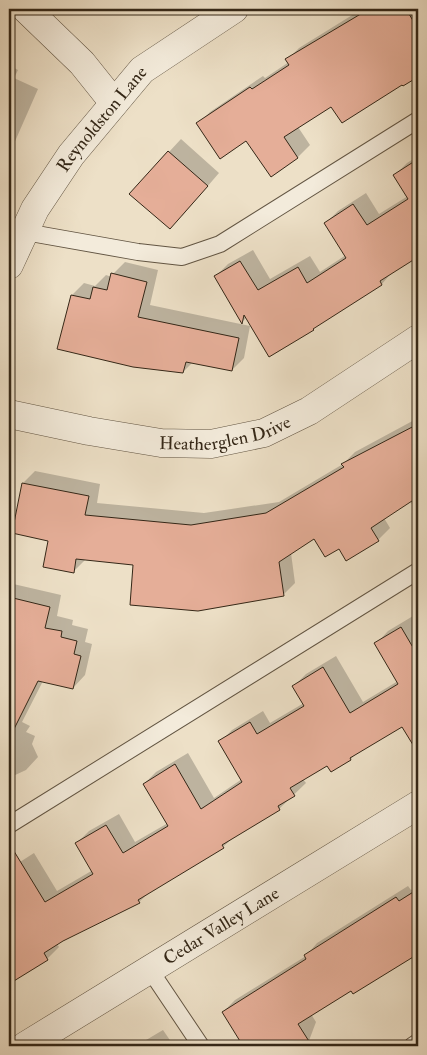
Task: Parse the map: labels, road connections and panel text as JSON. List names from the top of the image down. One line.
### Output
{"streets":{"street":["Reynoldston Lane","Heatherglen Drive","Cedar Valley Lane"]}}
